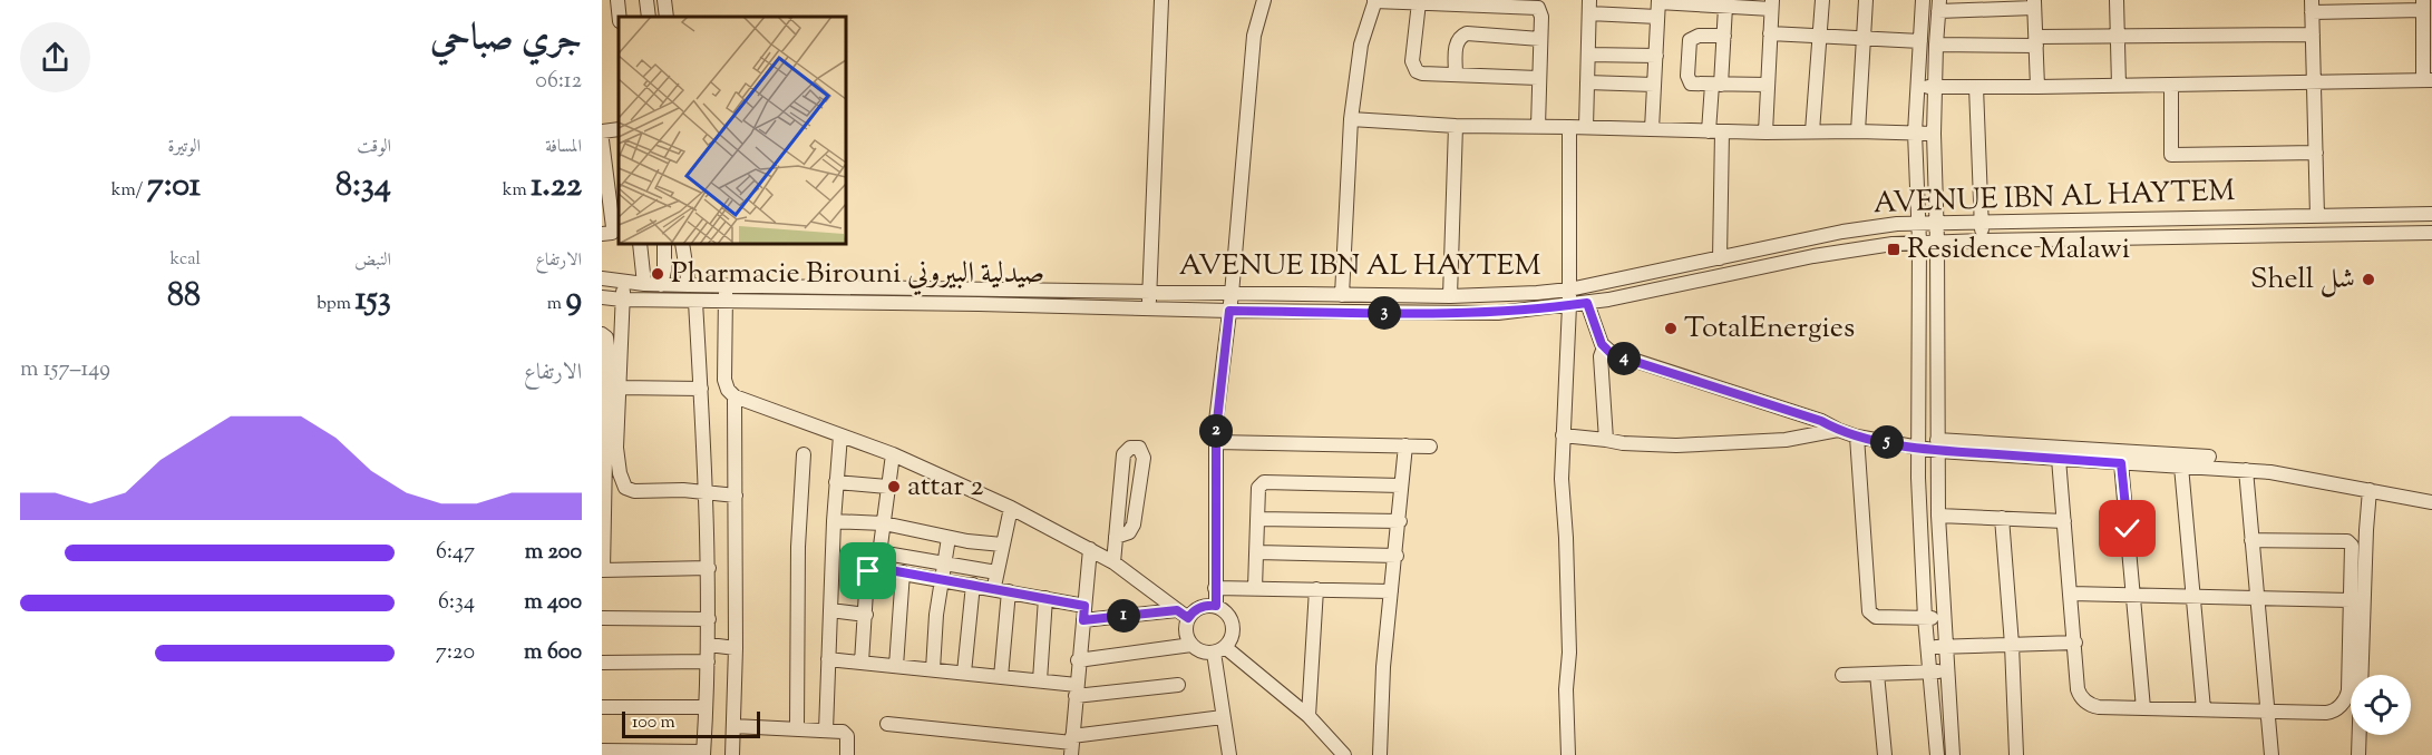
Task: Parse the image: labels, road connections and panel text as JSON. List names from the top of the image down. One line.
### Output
{"streets":{"street":["AVENUE IBN AL HAYTEM"]},"places":{"transit":["Residence Malawi"],"other":["Pharmacie Birouni صيدلية البيروني","Shell شل","TotalEnergies","attar 2"]},"scale_bar":"100 m","page":{"heading":["جري صباحي","06:12"],"stats":[["المسافة","1.22 km"],["الوقت","8:34"],["الوتيرة","7:01 /km"],["الارتفاع","9 m"],["النبض","153 bpm"],["kcal","88"]],"pins":["3","4","2","5","1"],"chart":["الارتفاع","149–157 m"],"list":[{"name":"200 m","note":"6:47"},{"name":"400 m","note":"6:34"},{"name":"600 m","note":"7:20"}],"scale":"100 m"}}
